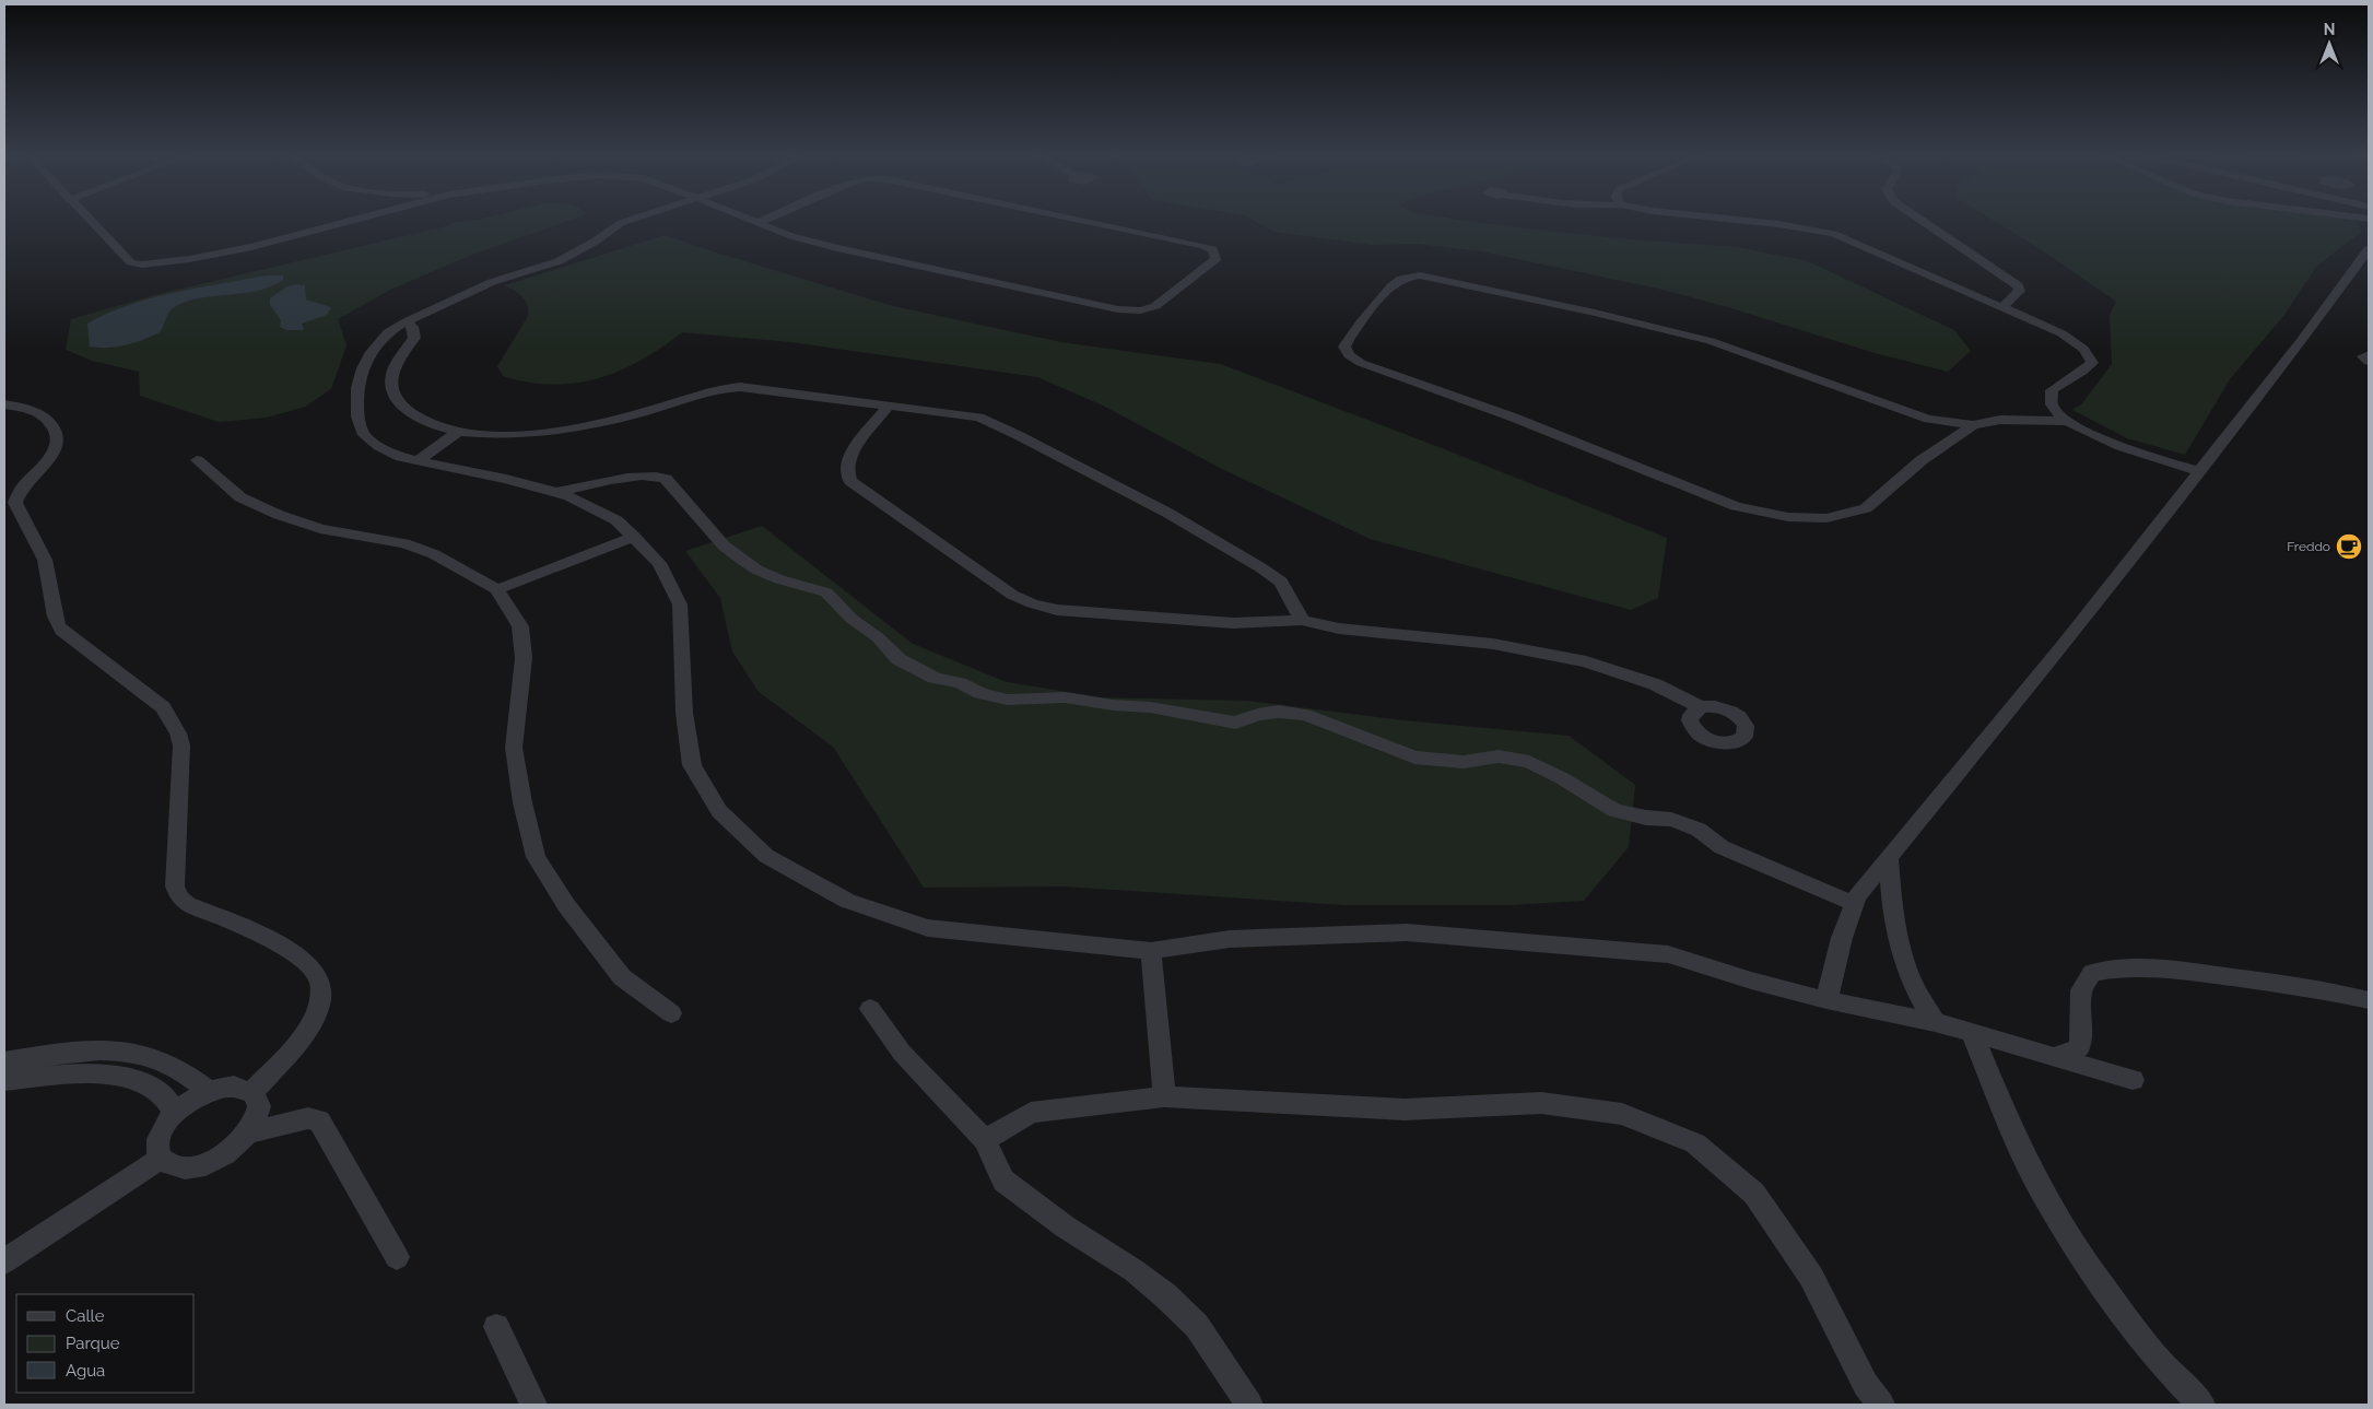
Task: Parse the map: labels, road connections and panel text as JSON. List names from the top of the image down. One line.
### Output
{"places":{"cafe":["Freddo"]},"legend":["Calle","Parque","Agua"],"north":"top"}
